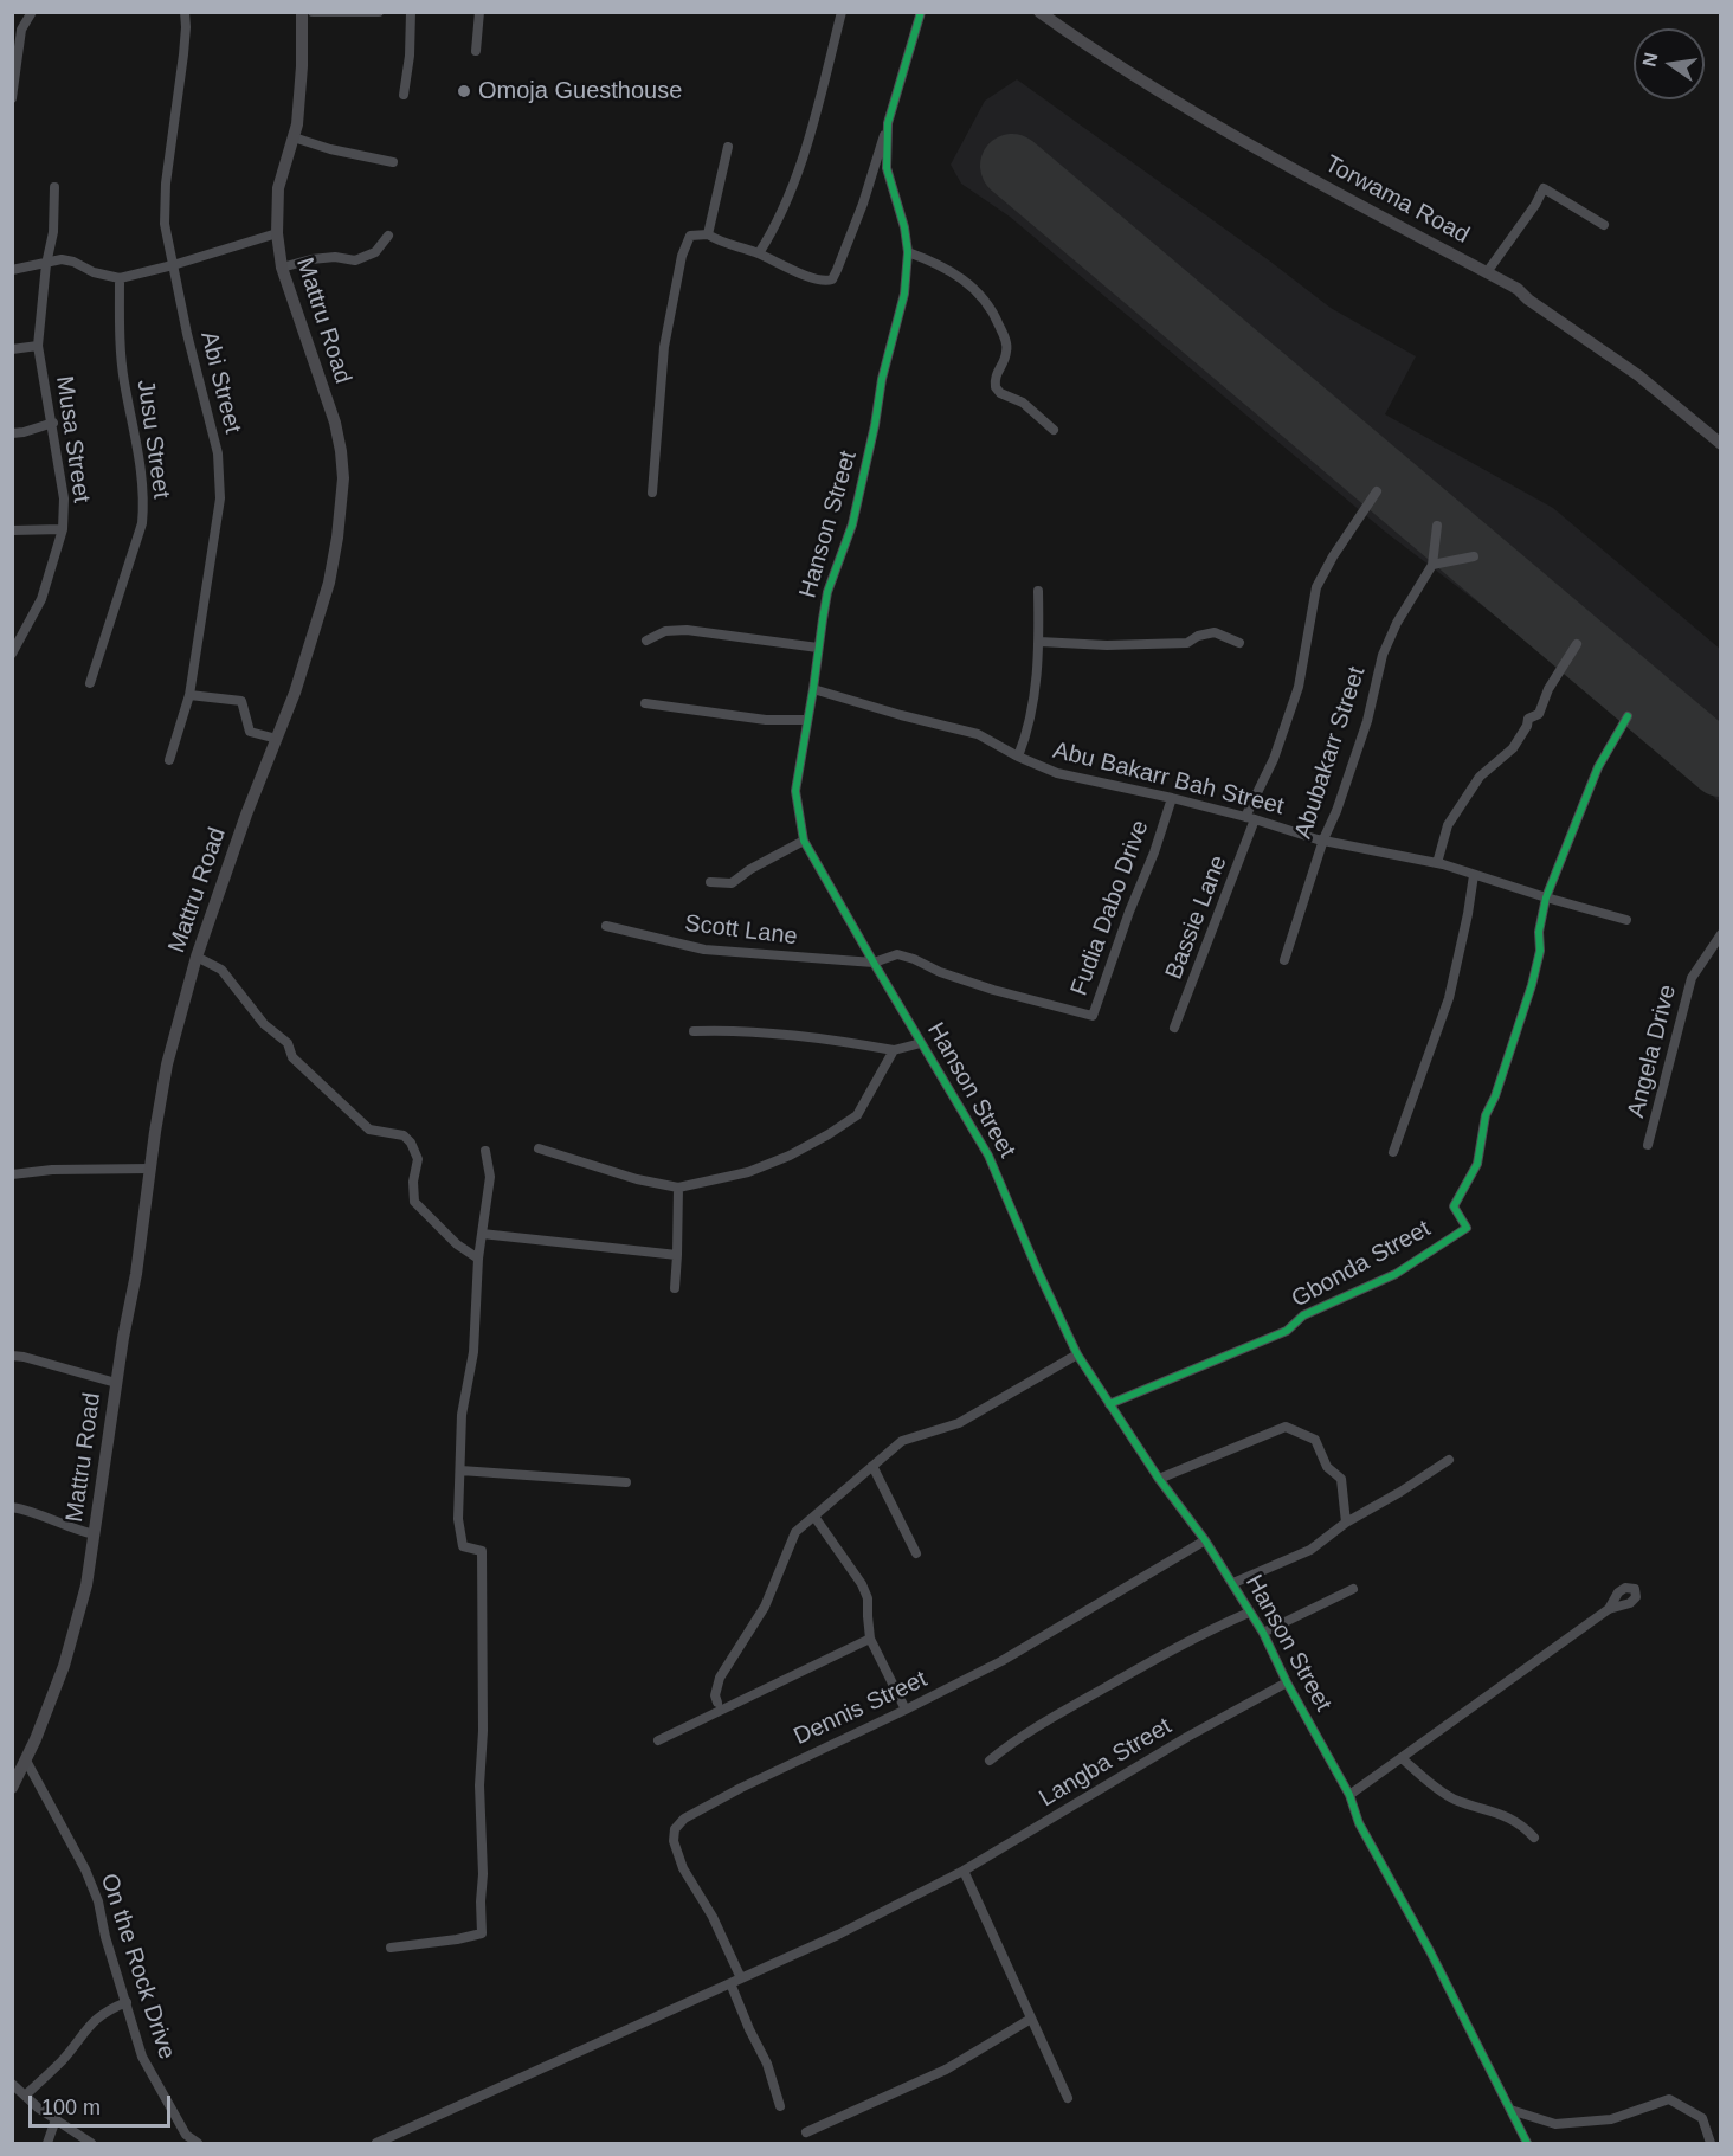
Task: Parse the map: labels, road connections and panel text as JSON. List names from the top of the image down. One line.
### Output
{"streets":{"main road":["Torwama Road","Mattru Road"],"street":["Abi Street","Musa Street","Jusu Street","Hanson Street","Abubakarr Street","Abu Bakarr Bah Street","Fudia Dabo Drive","Bassie Lane","Scott Lane","Angela Drive","Gbonda Street","Dennis Street","Langba Street","On the Rock Drive"]},"crossings":[["Mattru Road","On the Rock Drive"],["Hanson Street","Abu Bakarr Bah Street"],["Hanson Street","Fudia Dabo Drive"],["Hanson Street","Scott Lane"],["Hanson Street","Gbonda Street"],["Hanson Street","Dennis Street"],["Hanson Street","Langba Street"],["Abubakarr Street","Abu Bakarr Bah Street"],["Abu Bakarr Bah Street","Fudia Dabo Drive"],["Abu Bakarr Bah Street","Bassie Lane"],["Abu Bakarr Bah Street","Gbonda Street"],["Fudia Dabo Drive","Scott Lane"],["Dennis Street","Langba Street"]],"places":["Omoja Guesthouse"],"scale_bar":"100 m","north":"left"}
